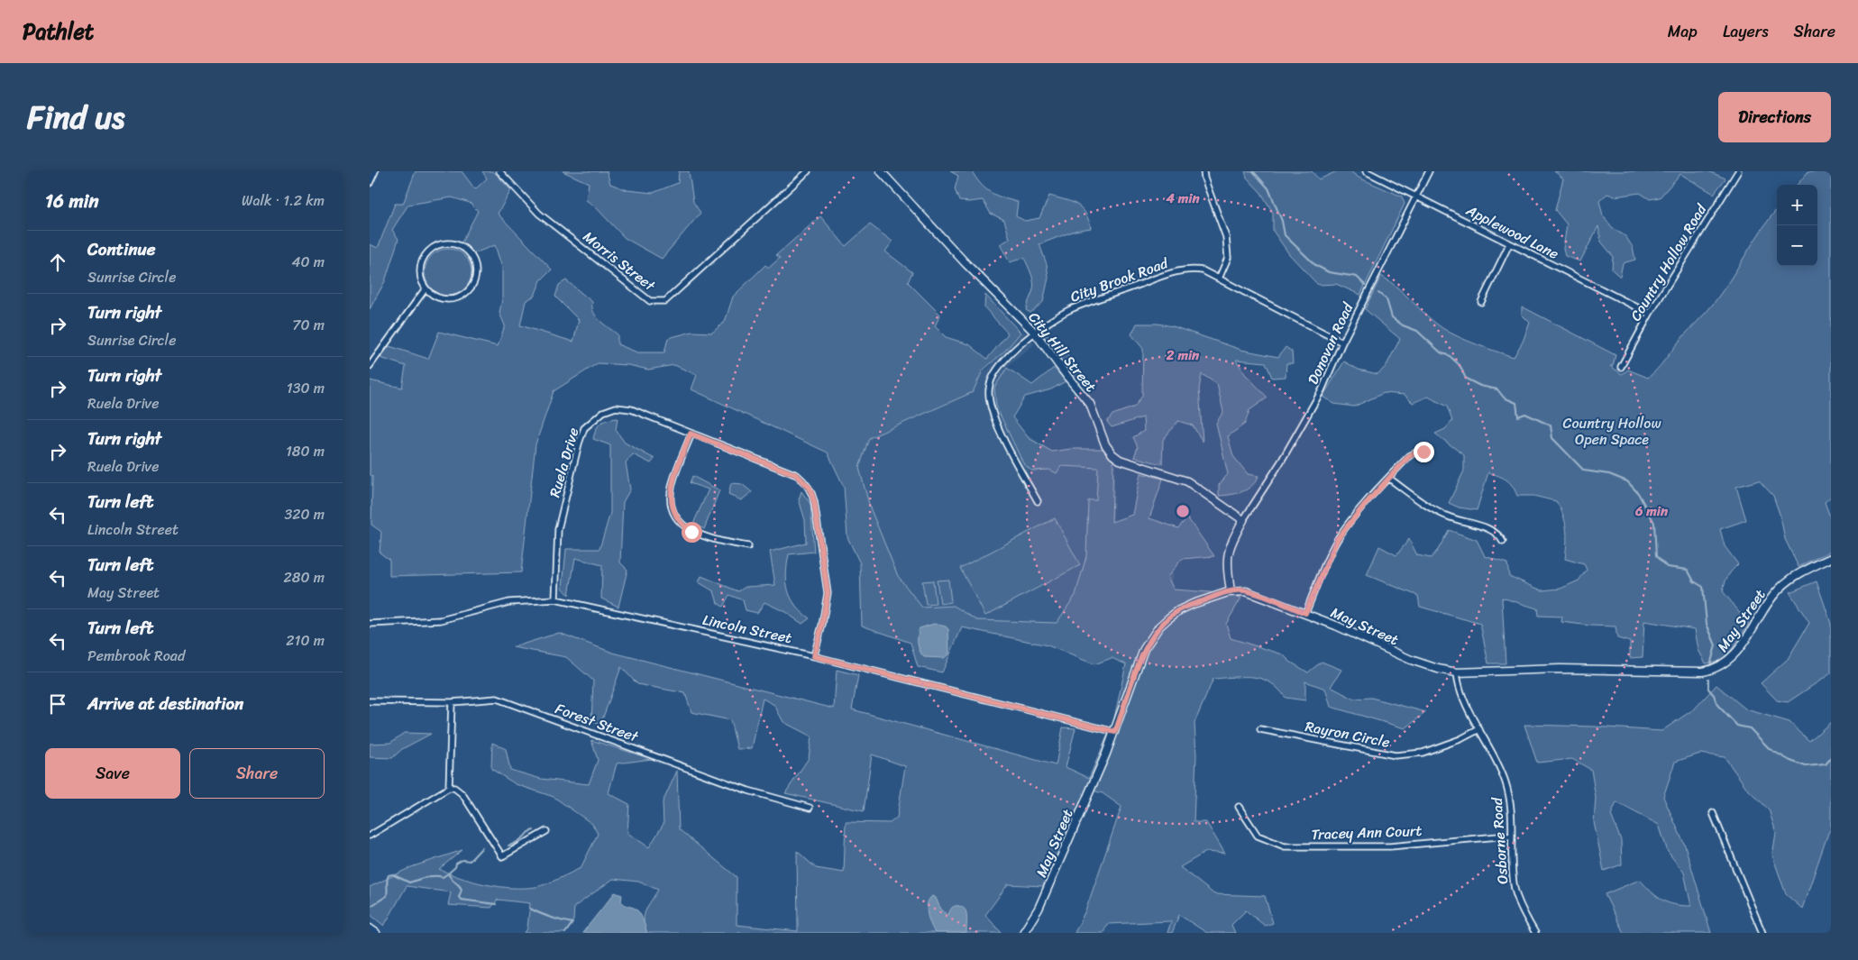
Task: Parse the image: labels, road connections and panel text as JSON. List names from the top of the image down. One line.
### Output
{"streets":{"street":["Applewood Lane","Morris Street","Country Hollow Road","City Brook Road","Donovan Road","City Hill Street","Ruela Drive","May Street","Lincoln Street","Forest Street","Rayron Circle","Tracey Ann Court","Osborne Road"]},"crossings":[["Applewood Lane","Country Hollow Road"],["Applewood Lane","Donovan Road"],["City Brook Road","Donovan Road"],["City Brook Road","City Hill Street"],["Donovan Road","City Hill Street"],["Ruela Drive","Lincoln Street"],["May Street","Lincoln Street"],["May Street","Osborne Road"],["Rayron Circle","Osborne Road"],["Tracey Ann Court","Osborne Road"]],"parks":["Country Hollow Open Space"],"page":{"header":"Pathlet","nav":["Map","Layers","Share"],"title":"Find us","buttons":["Directions",["Save","Share"]],"heading":["16 min","Walk · 1.2 km"],"map_buttons":["+","−"],"list":[["Continue","Sunrise Circle","40 m"],["Turn right","Sunrise Circle","70 m"],["Turn right","Ruela Drive","130 m"],["Turn right","Ruela Drive","180 m"],["Turn left","Lincoln Street","320 m"],["Turn left","May Street","280 m"],["Turn left","Pembrook Road","210 m"],"Arrive at destination"]},"rings":["4 min","2 min","6 min"]}
